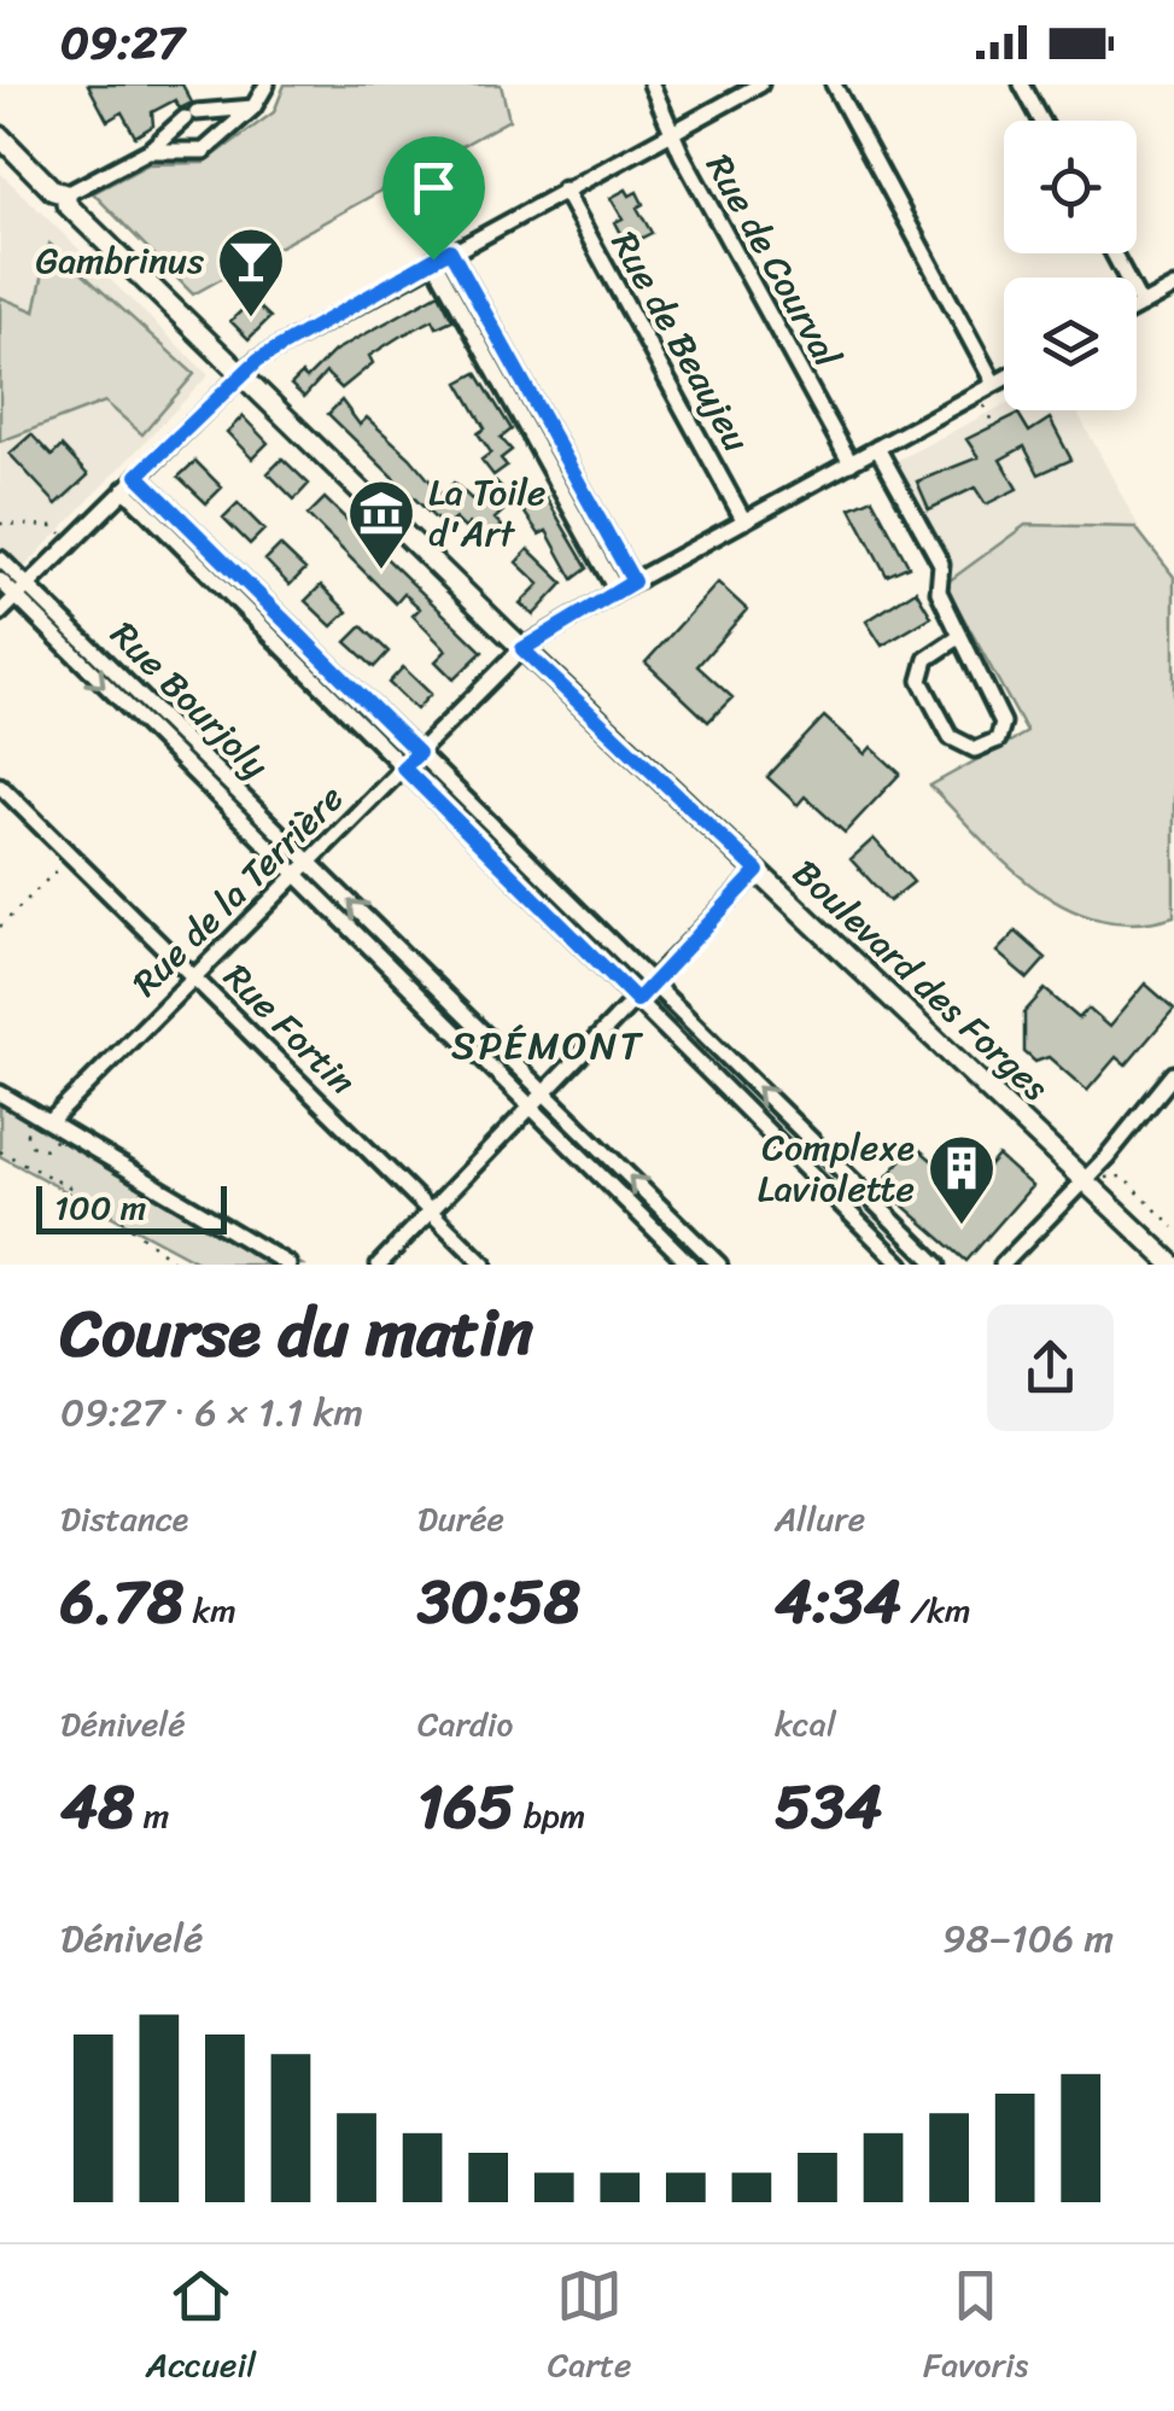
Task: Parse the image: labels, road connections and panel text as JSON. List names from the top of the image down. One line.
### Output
{"streets":{"main road":["Boulevard des Forges"],"street":["Rue de Courval","Rue de Beaujeu","Rue Bourjoly","Rue de la Terrière","Rue Fortin"]},"crossings":[["Rue de Courval","Rue de la Terrière"],["Rue de Beaujeu","Rue de la Terrière"],["Rue Bourjoly","Rue de la Terrière"],["Rue de la Terrière","Boulevard des Forges"],["Rue de la Terrière","Rue Fortin"]],"districts":["SPÉMONT"],"places":{"bar":["Gambrinus"],"museum":["La Toile d'Art"],"building":["Complexe Laviolette"]},"scale_bar":"100 m","page":{"status":"09:27","scale":"100 m","heading":["Course du matin","09:27 · 6 × 1.1 km"],"stats":[["Distance","6.78 km"],["Durée","30:58"],["Allure","4:34 /km"],["Dénivelé","48 m"],["Cardio","165 bpm"],["kcal","534"]],"chart":["Dénivelé","98–106 m"],"tabs":["Accueil","Carte","Favoris"]}}
